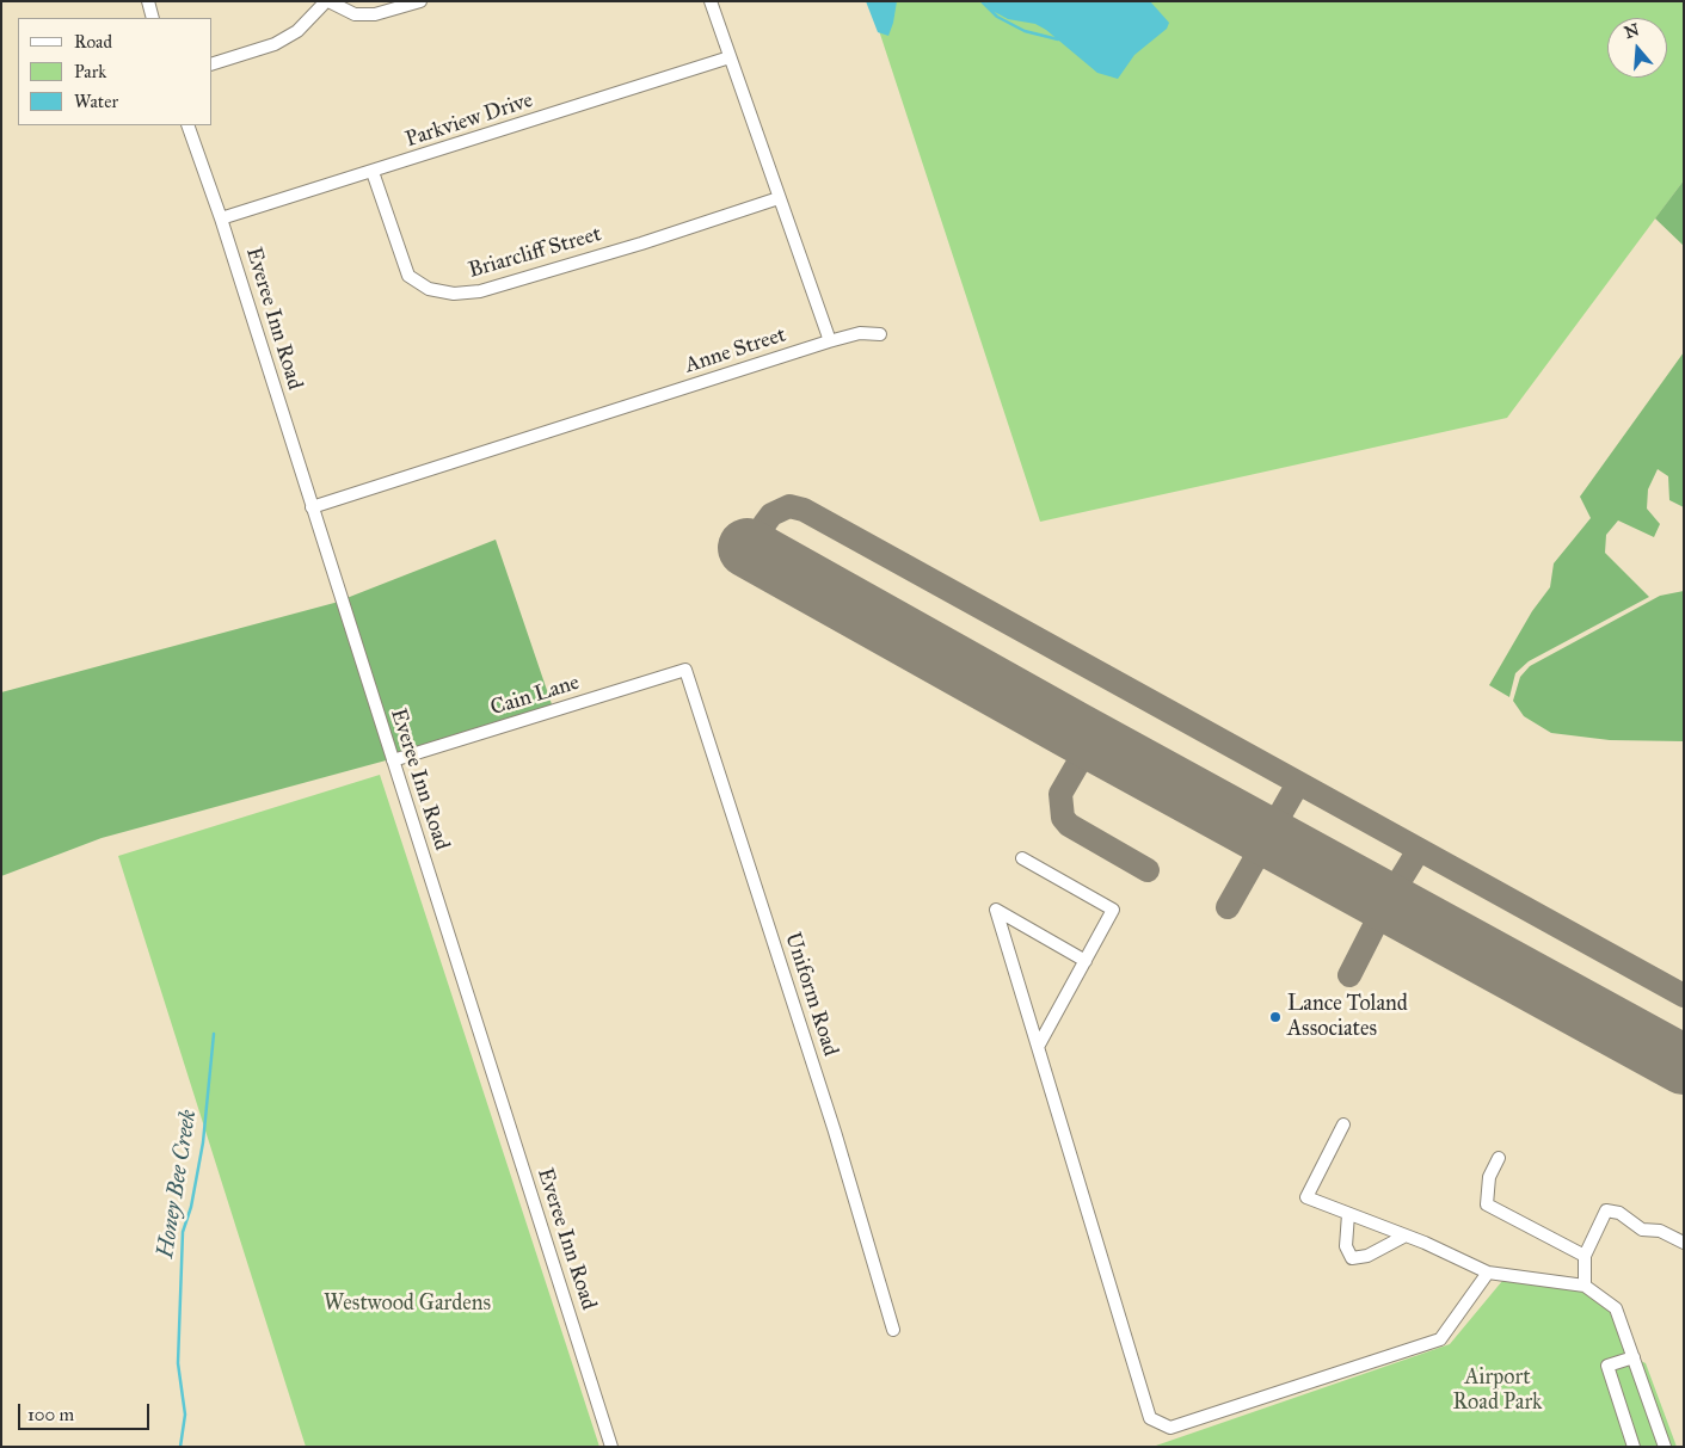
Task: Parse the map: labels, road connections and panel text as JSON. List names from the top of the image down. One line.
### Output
{"streets":{"street":["Parkview Drive","Briarcliff Street","Everee Inn Road","Anne Street","Cain Lane","Uniform Road"]},"crossings":[["Parkview Drive","Briarcliff Street"],["Parkview Drive","Everee Inn Road"],["Everee Inn Road","Anne Street"],["Everee Inn Road","Cain Lane"],["Cain Lane","Uniform Road"]],"water":["Honey Bee Creek"],"parks":["Westwood Gardens","Airport Road Park"],"places":["Lance Toland Associates"],"legend":["Road","Park","Water"],"scale_bar":"100 m","north":"top"}
